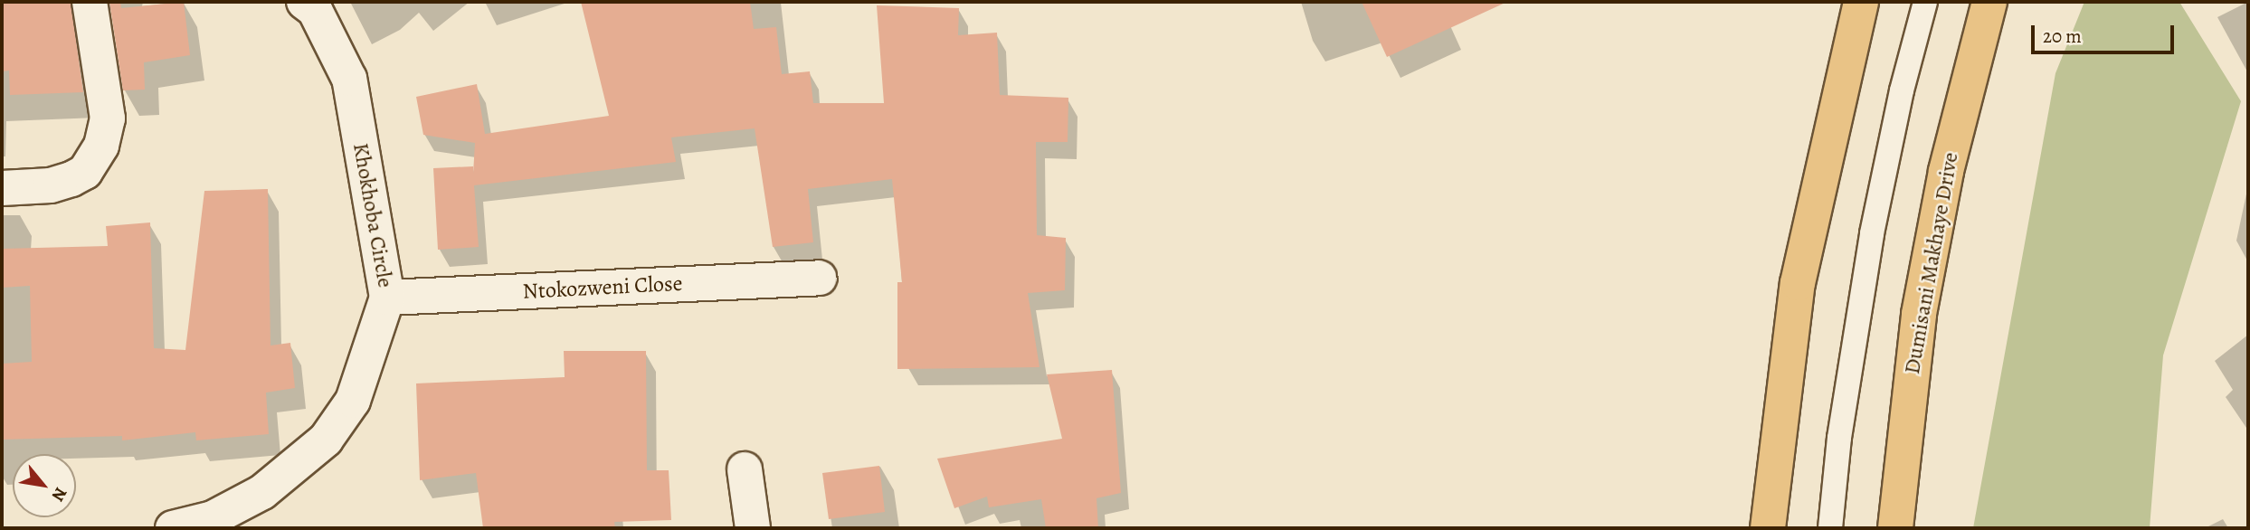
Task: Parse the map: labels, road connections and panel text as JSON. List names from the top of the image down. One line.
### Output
{"streets":{"main road":["Dumisani Makhaye Drive"],"street":["Khokhoba Circle","Ntokozweni Close"]},"crossings":[["Khokhoba Circle","Ntokozweni Close"]],"scale_bar":"20 m","north":"bottom right"}
